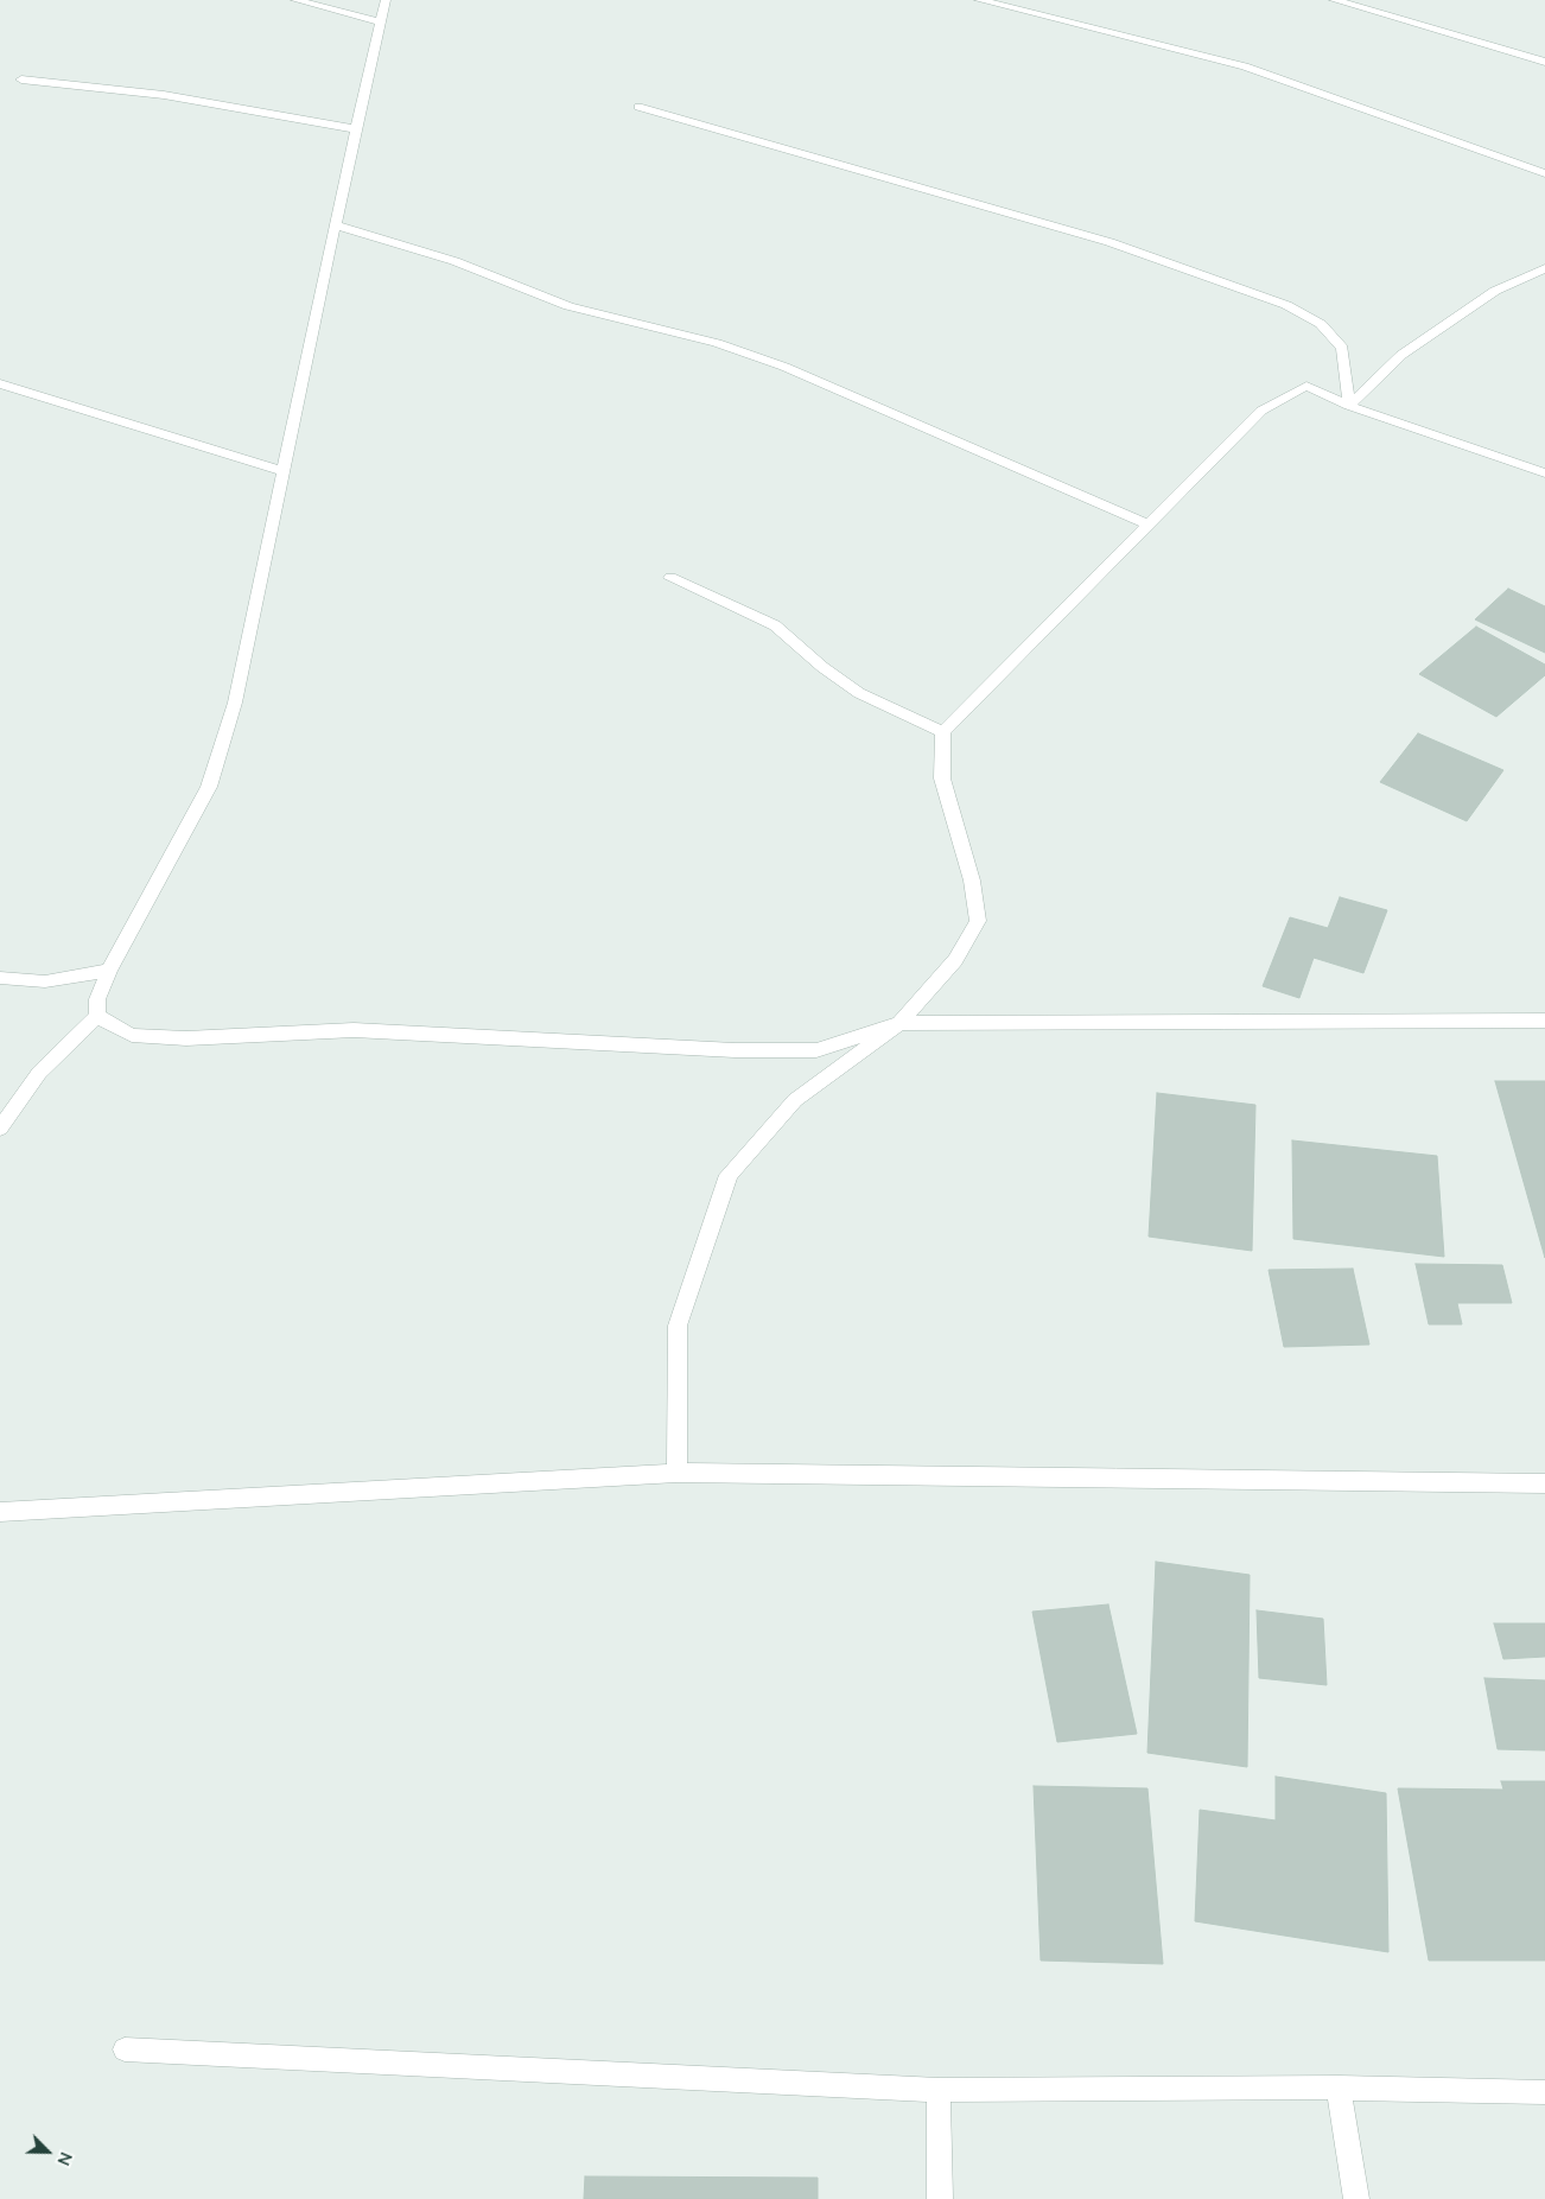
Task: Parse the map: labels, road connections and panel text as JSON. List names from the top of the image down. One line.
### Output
{"north":"bottom right"}
